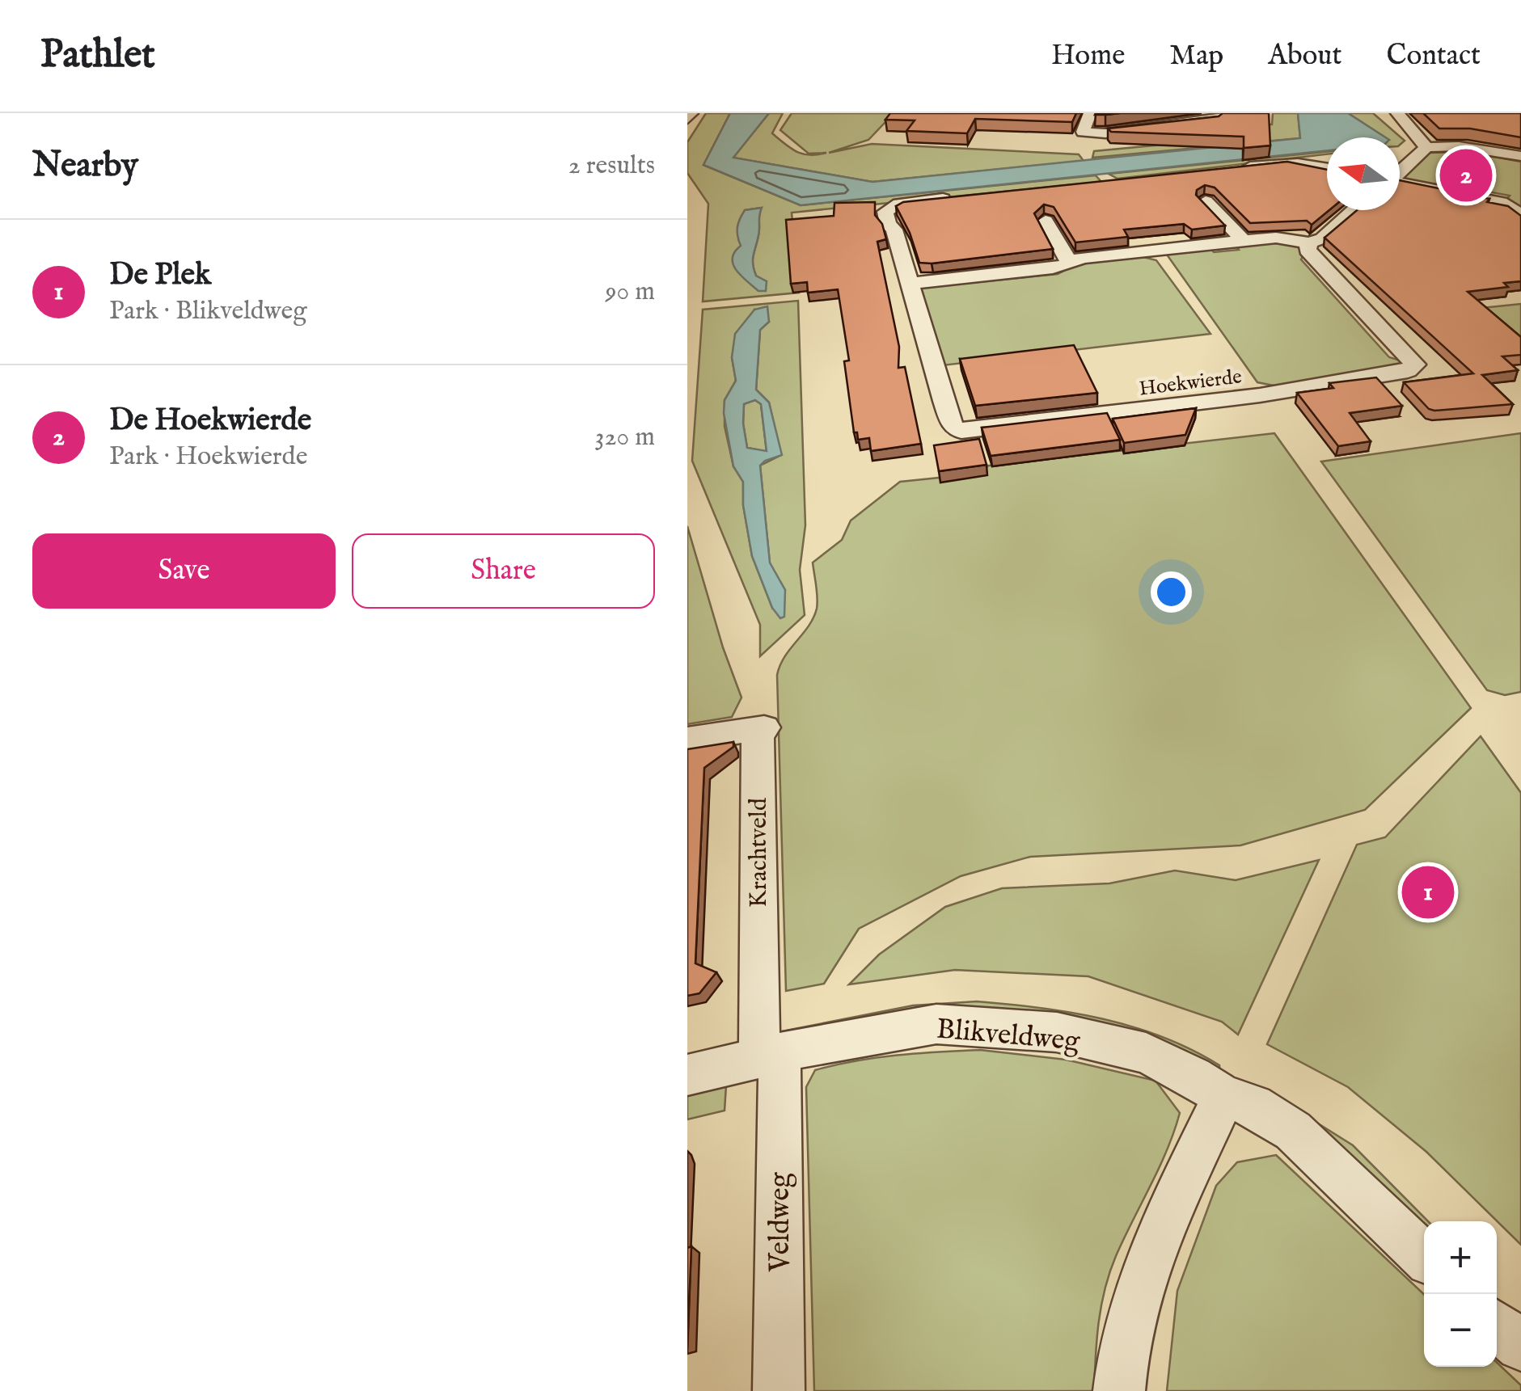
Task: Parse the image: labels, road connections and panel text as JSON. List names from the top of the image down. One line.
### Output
{"streets":{"street":["Hoekwierde","Krachtveld","Blikveldweg","Veldweg"]},"crossings":[["Krachtveld","Blikveldweg"],["Krachtveld","Veldweg"],["Blikveldweg","Veldweg"]],"north":"left","page":{"header":"Pathlet","nav":["Home","Map","About","Contact"],"heading":["Nearby","2 results"],"pins":["2","1"],"list":[{"mark":"1","name":"De Plek","note":"Park · Blikveldweg","value":"90 m"},{"mark":"2","name":"De Hoekwierde","note":"Park · Hoekwierde","value":"320 m"}],"buttons":["Save","Share"],"map_buttons":["+","−"]}}
